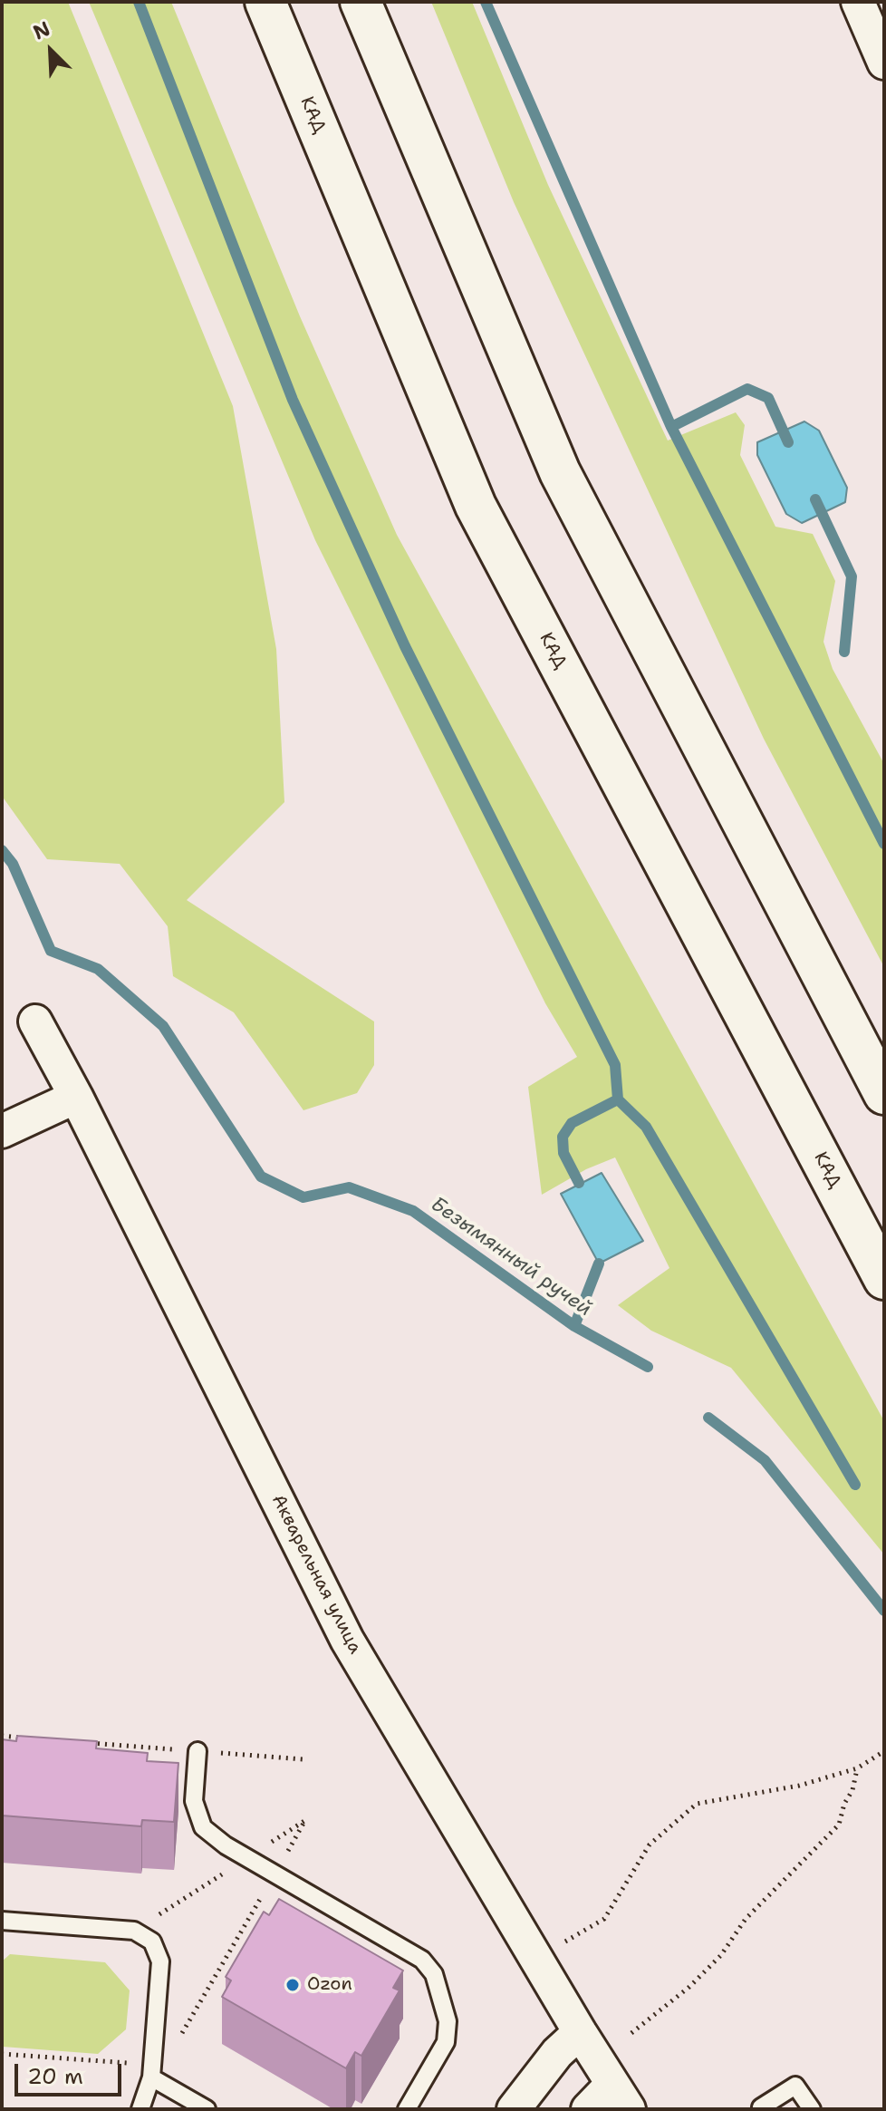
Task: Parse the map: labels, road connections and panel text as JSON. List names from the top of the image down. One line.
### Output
{"streets":{"highway":["КАД"],"street":["Акварельная улица"]},"water":["Безымянный ручей"],"places":["Ozon"],"scale_bar":"20 m","north":"top left"}
